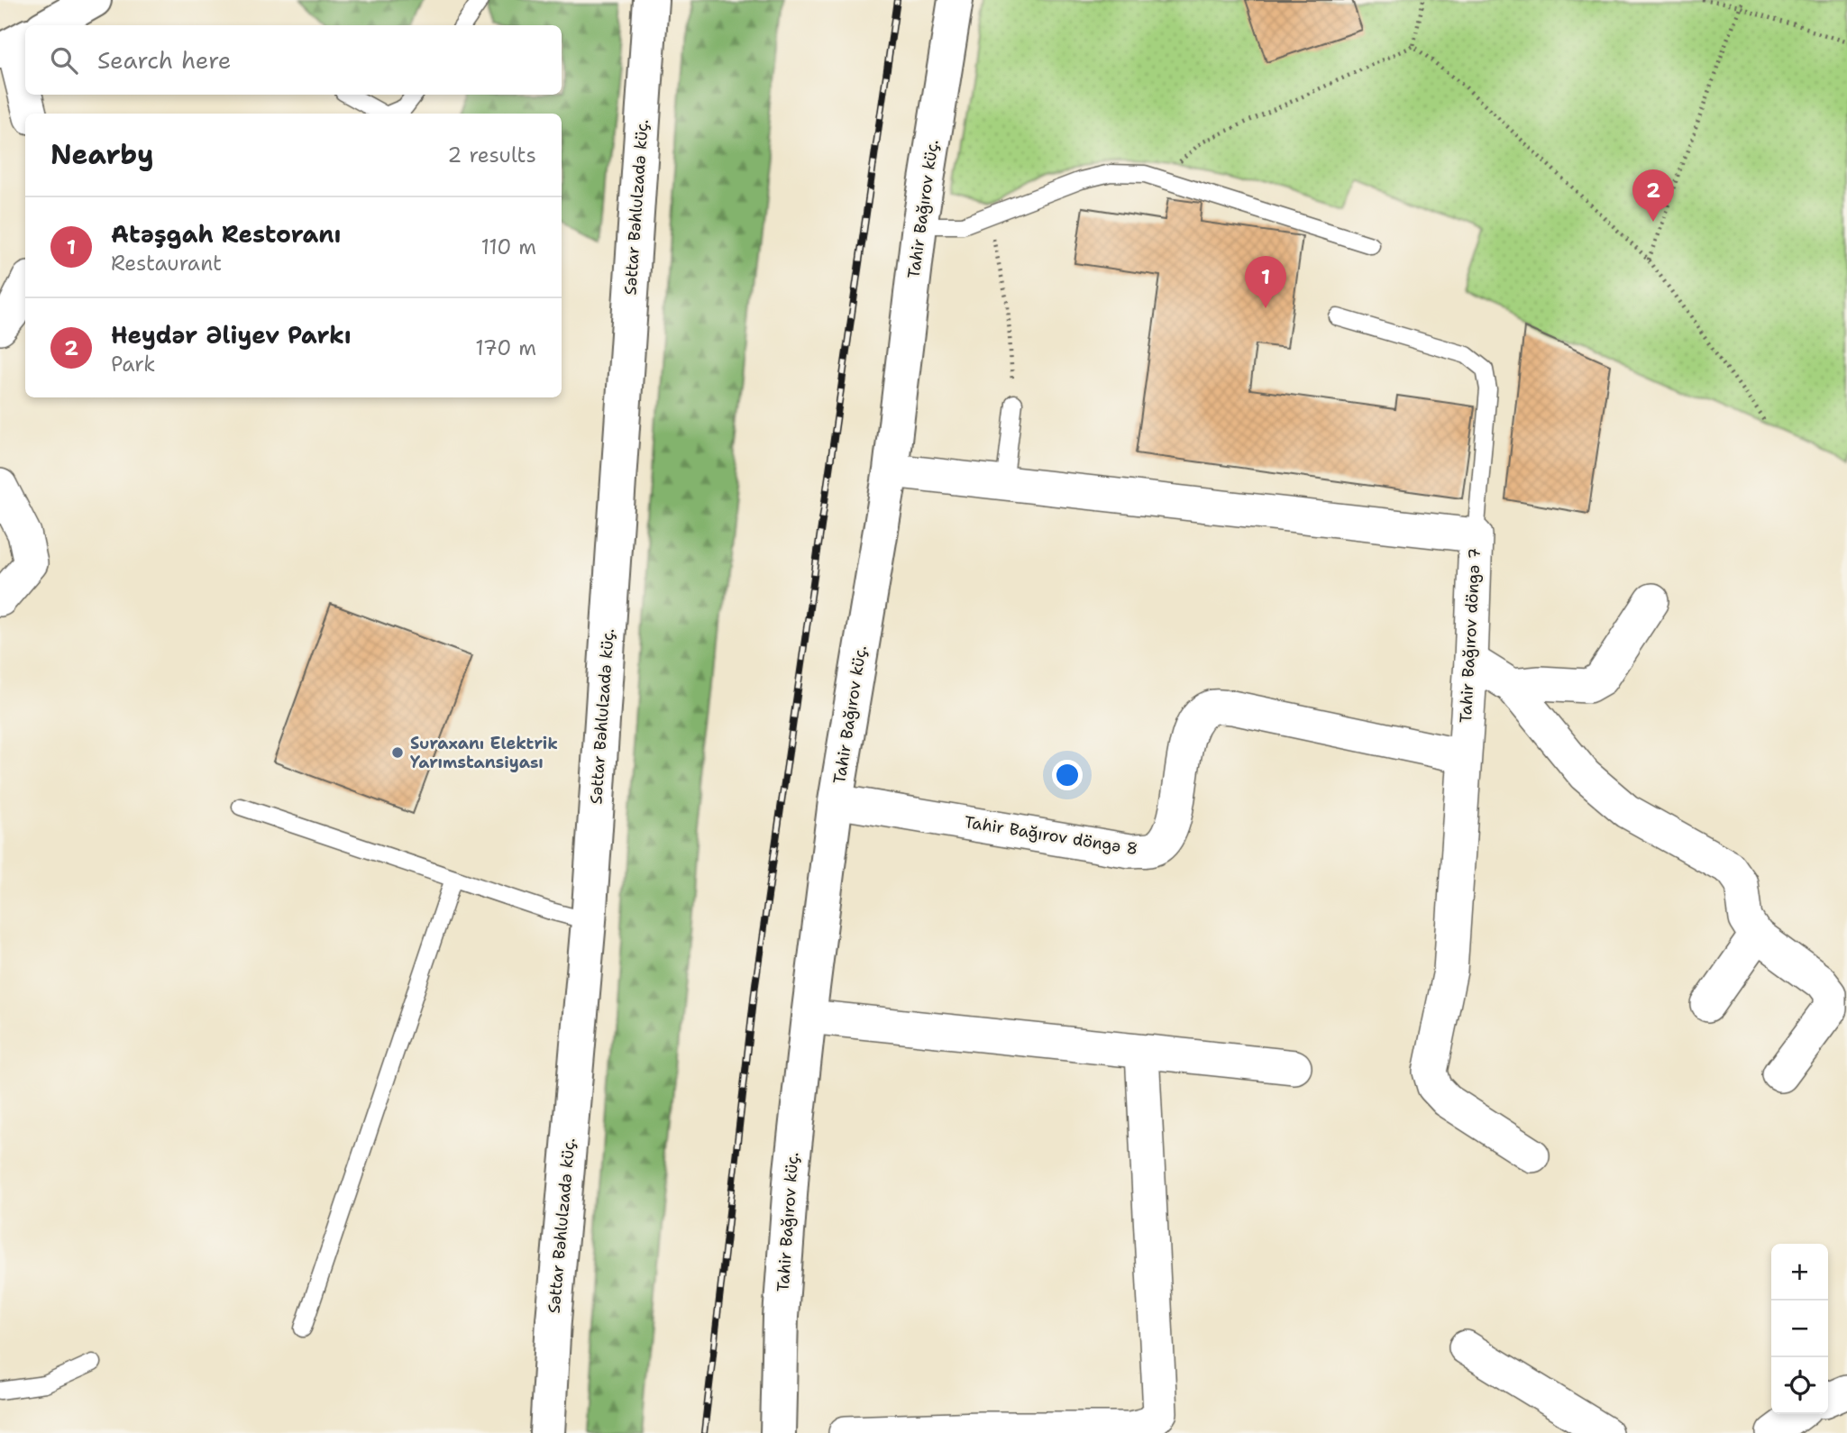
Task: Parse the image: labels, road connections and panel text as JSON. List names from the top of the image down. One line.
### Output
{"streets":{"street":["Səttar Bəhlulzadə küç.","Tahir Bağırov küç.","Tahir Bağırov döngə 7","Tahir Bağırov döngə 8"]},"crossings":[["Tahir Bağırov küç.","Tahir Bağırov döngə 7"],["Tahir Bağırov küç.","Tahir Bağırov döngə 8"],["Tahir Bağırov döngə 7","Tahir Bağırov döngə 8"]],"places":["Suraxanı Elektrik Yarımstansiyası"],"page":{"search":"Search here","heading":["Nearby","2 results"],"pins":["2","1"],"list":[{"mark":"1","name":"Atəşgah Restoranı","note":"Restaurant","value":"110 m"},{"mark":"2","name":"Heydər Əliyev Parkı","note":"Park","value":"170 m"}],"map_buttons":["+","−"]}}
